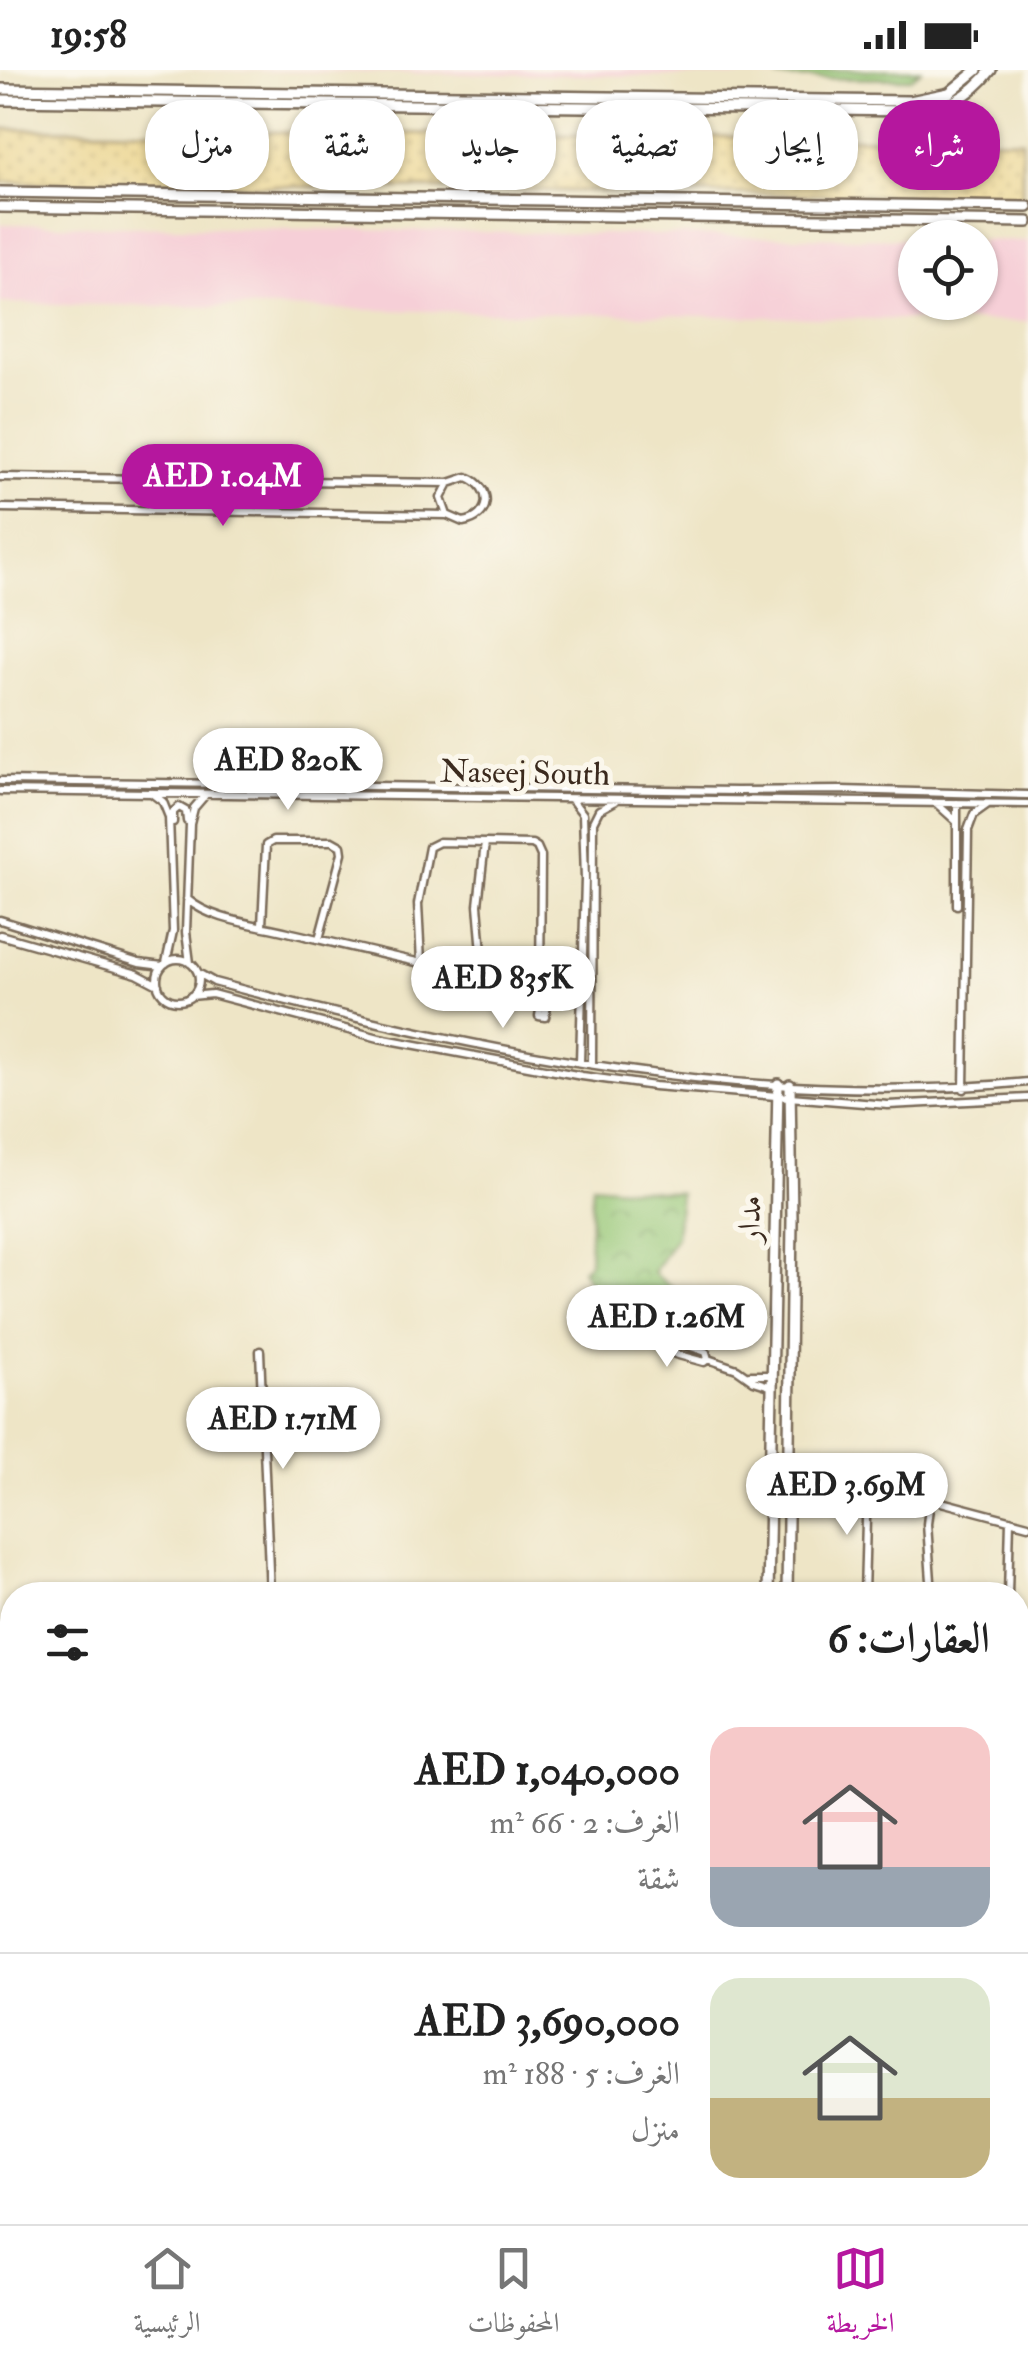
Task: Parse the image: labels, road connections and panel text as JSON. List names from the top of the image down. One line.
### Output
{"streets":{"street":["Naseej South","مدار"]},"page":{"status":"19:58","chip":["شراء","إيجار","تصفية","جديد","شقة","منزل"],"price":["AED 1.04M","AED 820K","AED 835K","AED 1.26M","AED 1.71M","AED 3.69M"],"heading":"العقارات: 6","list":[{"name":"AED 1,040,000","note":"الغرف: 2 · 66 m² · شقة"},{"name":"AED 3,690,000","note":"الغرف: 5 · 188 m² · منزل"}],"tabs":["الخريطة","المحفوظات","الرئيسية"]}}
